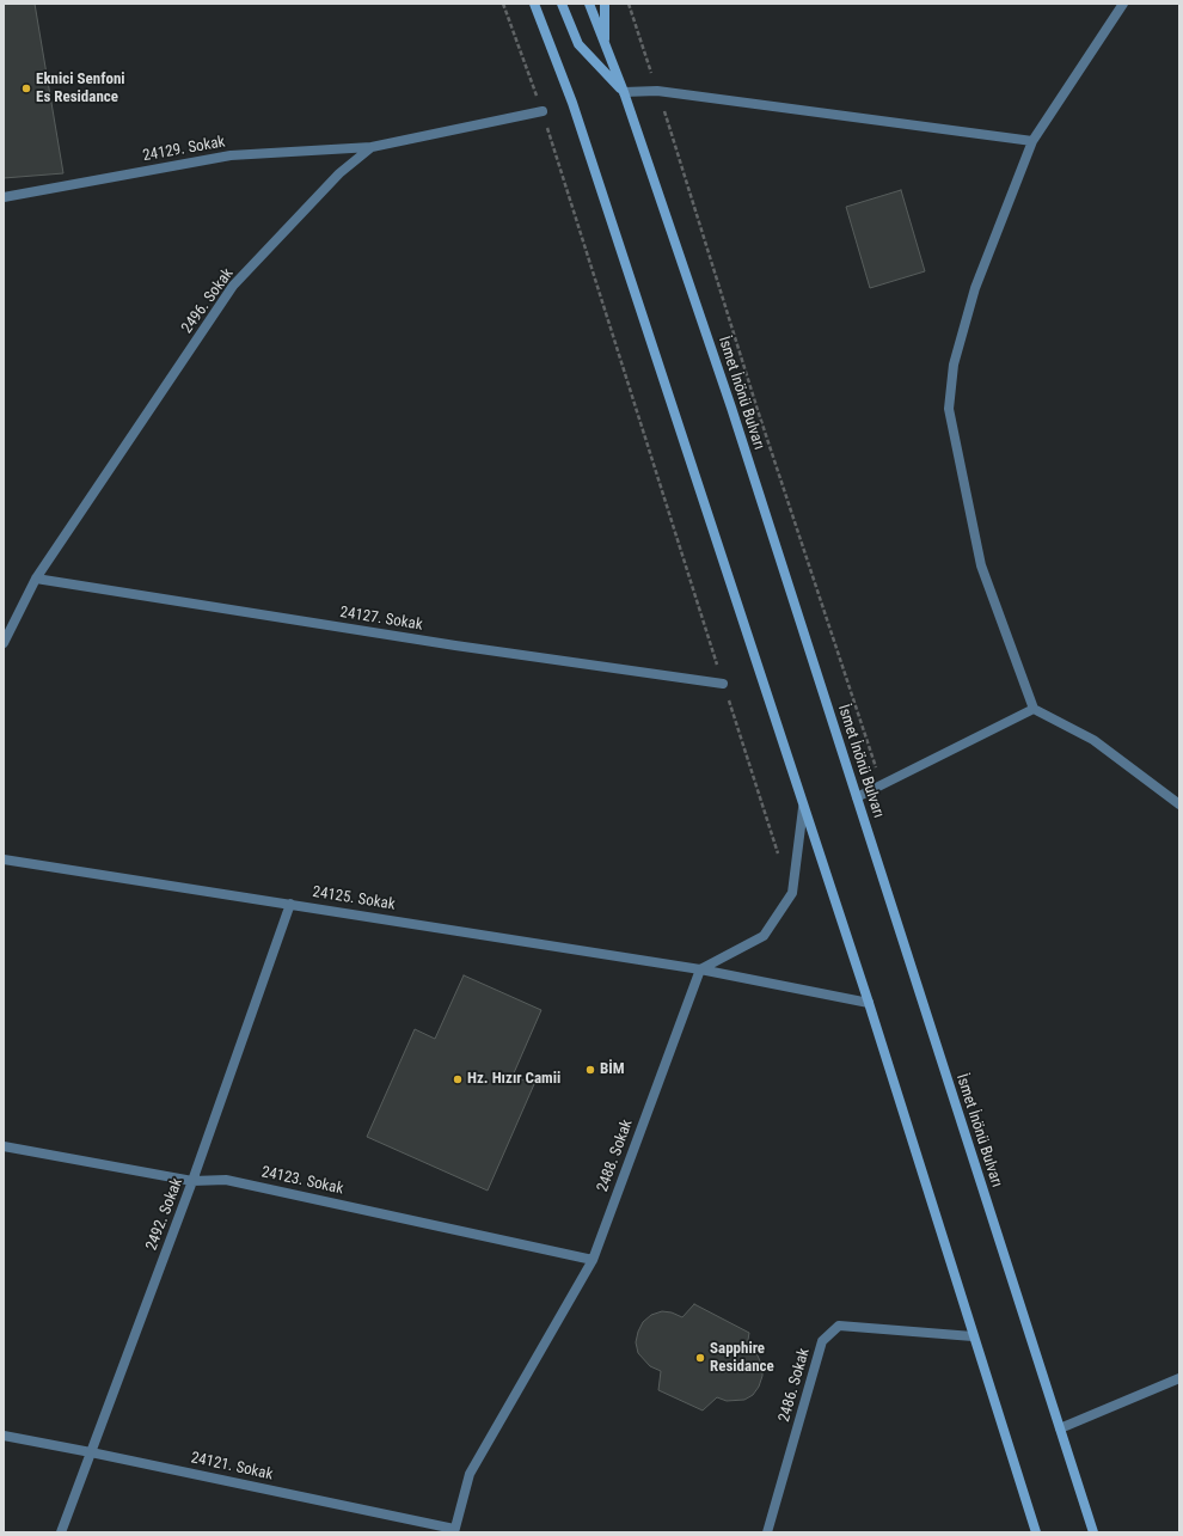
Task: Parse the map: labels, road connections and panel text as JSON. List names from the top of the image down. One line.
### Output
{"streets":{"main road":["İsmet İnönü Bulvarı"],"street":["24129. Sokak","2496. Sokak","24127. Sokak","24125. Sokak","2488. Sokak","24123. Sokak","2492. Sokak","2486. Sokak","24121. Sokak"]},"crossings":[["24129. Sokak","2496. Sokak"],["2496. Sokak","24127. Sokak"],["24125. Sokak","2488. Sokak"],["24125. Sokak","2492. Sokak"],["2488. Sokak","24123. Sokak"],["2488. Sokak","24121. Sokak"],["24123. Sokak","2492. Sokak"],["2492. Sokak","24121. Sokak"]],"places":["Eknici Senfoni Es Residance","BİM","Hz. Hızır Camii","Sapphire Residance"]}
